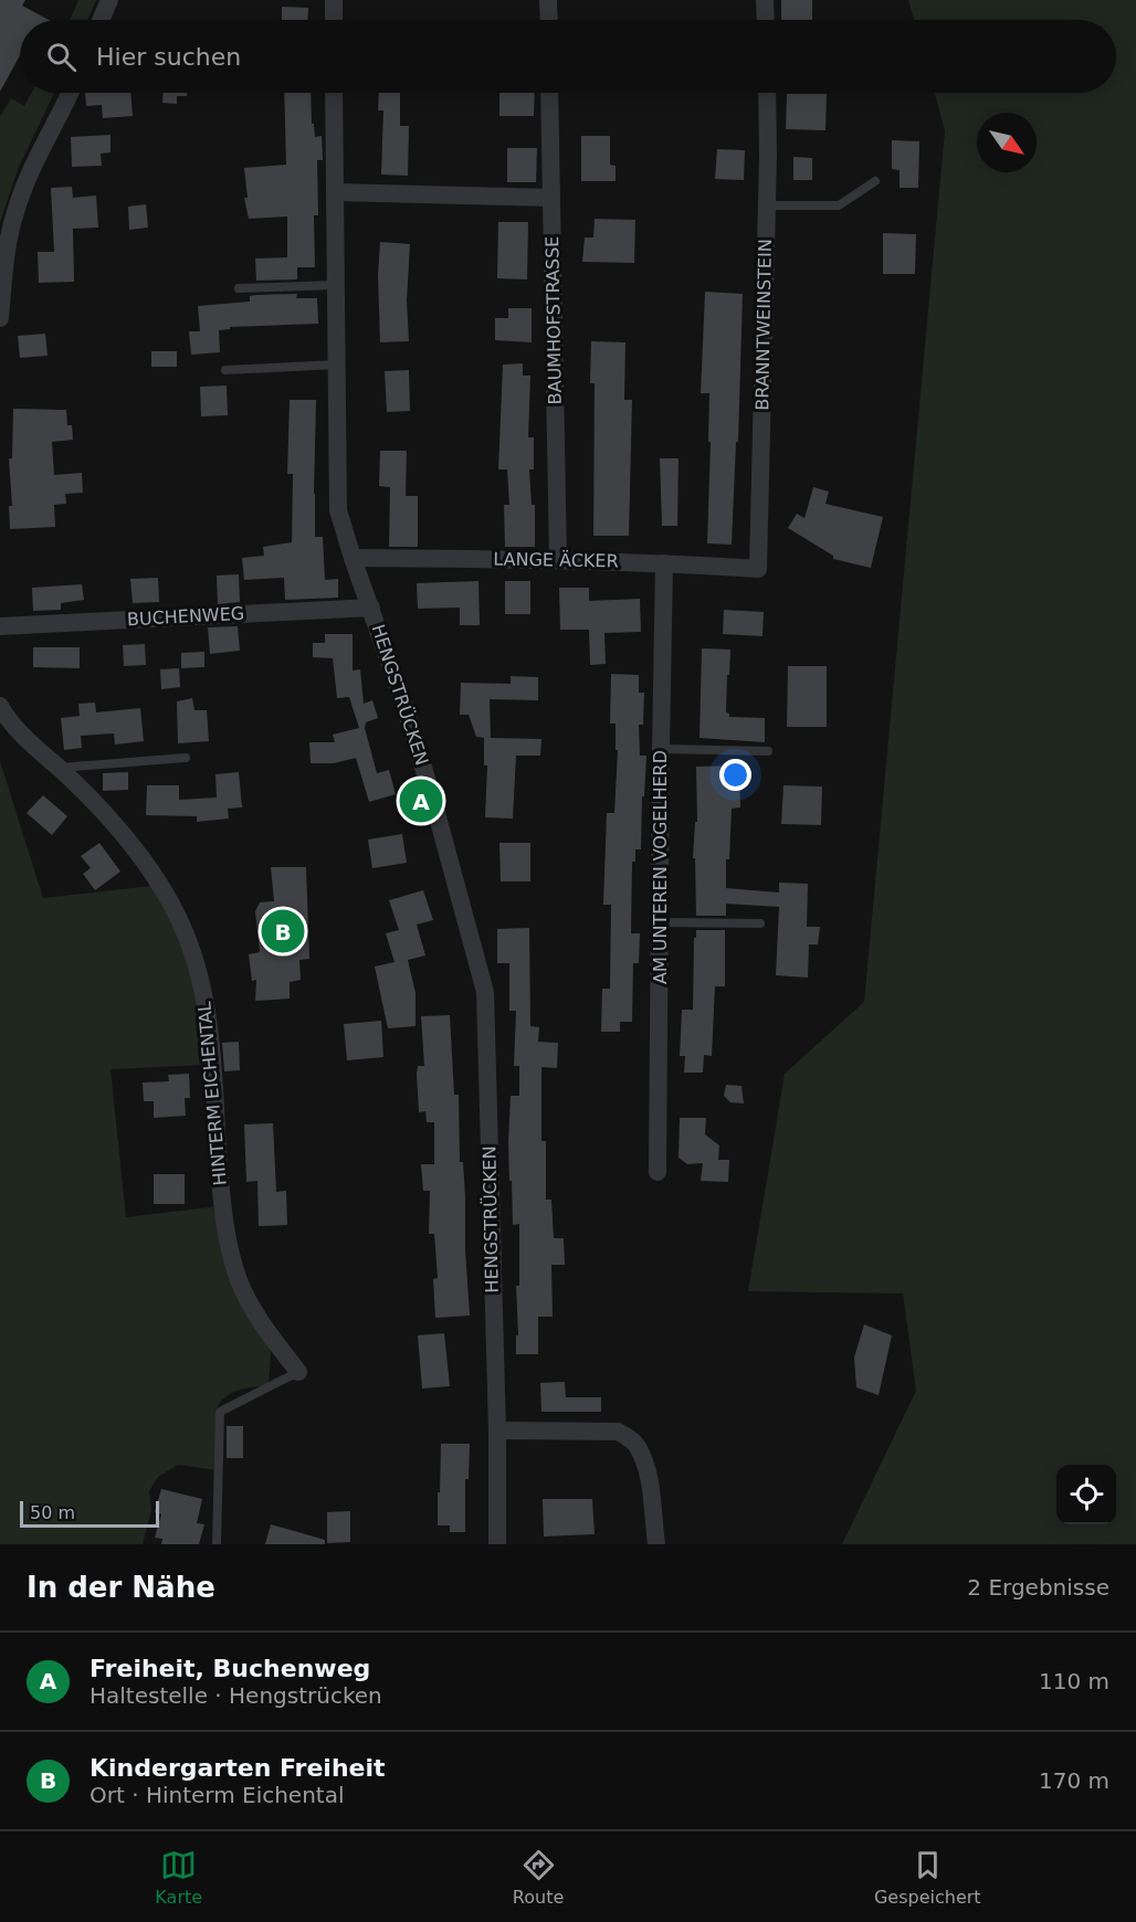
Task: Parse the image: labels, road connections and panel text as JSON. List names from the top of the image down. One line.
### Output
{"streets":{"street":["BAUMHOFSTRASSE","BRANNTWEINSTEIN","LANGE ÄCKER","BUCHENWEG","HENGSTRÜCKEN","AM UNTEREN VOGELHERD","HINTERM EICHENTAL"]},"crossings":[["BAUMHOFSTRASSE","LANGE ÄCKER"],["BRANNTWEINSTEIN","LANGE ÄCKER"],["LANGE ÄCKER","HENGSTRÜCKEN"],["LANGE ÄCKER","AM UNTEREN VOGELHERD"],["BUCHENWEG","HENGSTRÜCKEN"]],"scale_bar":"50 m","north":"bottom right","page":{"search":"Hier suchen","pins":["A","B"],"scale":"50 m","heading":["In der Nähe","2 Ergebnisse"],"list":[{"mark":"A","name":"Freiheit, Buchenweg","note":"Haltestelle · Hengstrücken","value":"110 m"},{"mark":"B","name":"Kindergarten Freiheit","note":"Ort · Hinterm Eichental","value":"170 m"}],"nav":["Karte","Route","Gespeichert"]}}
